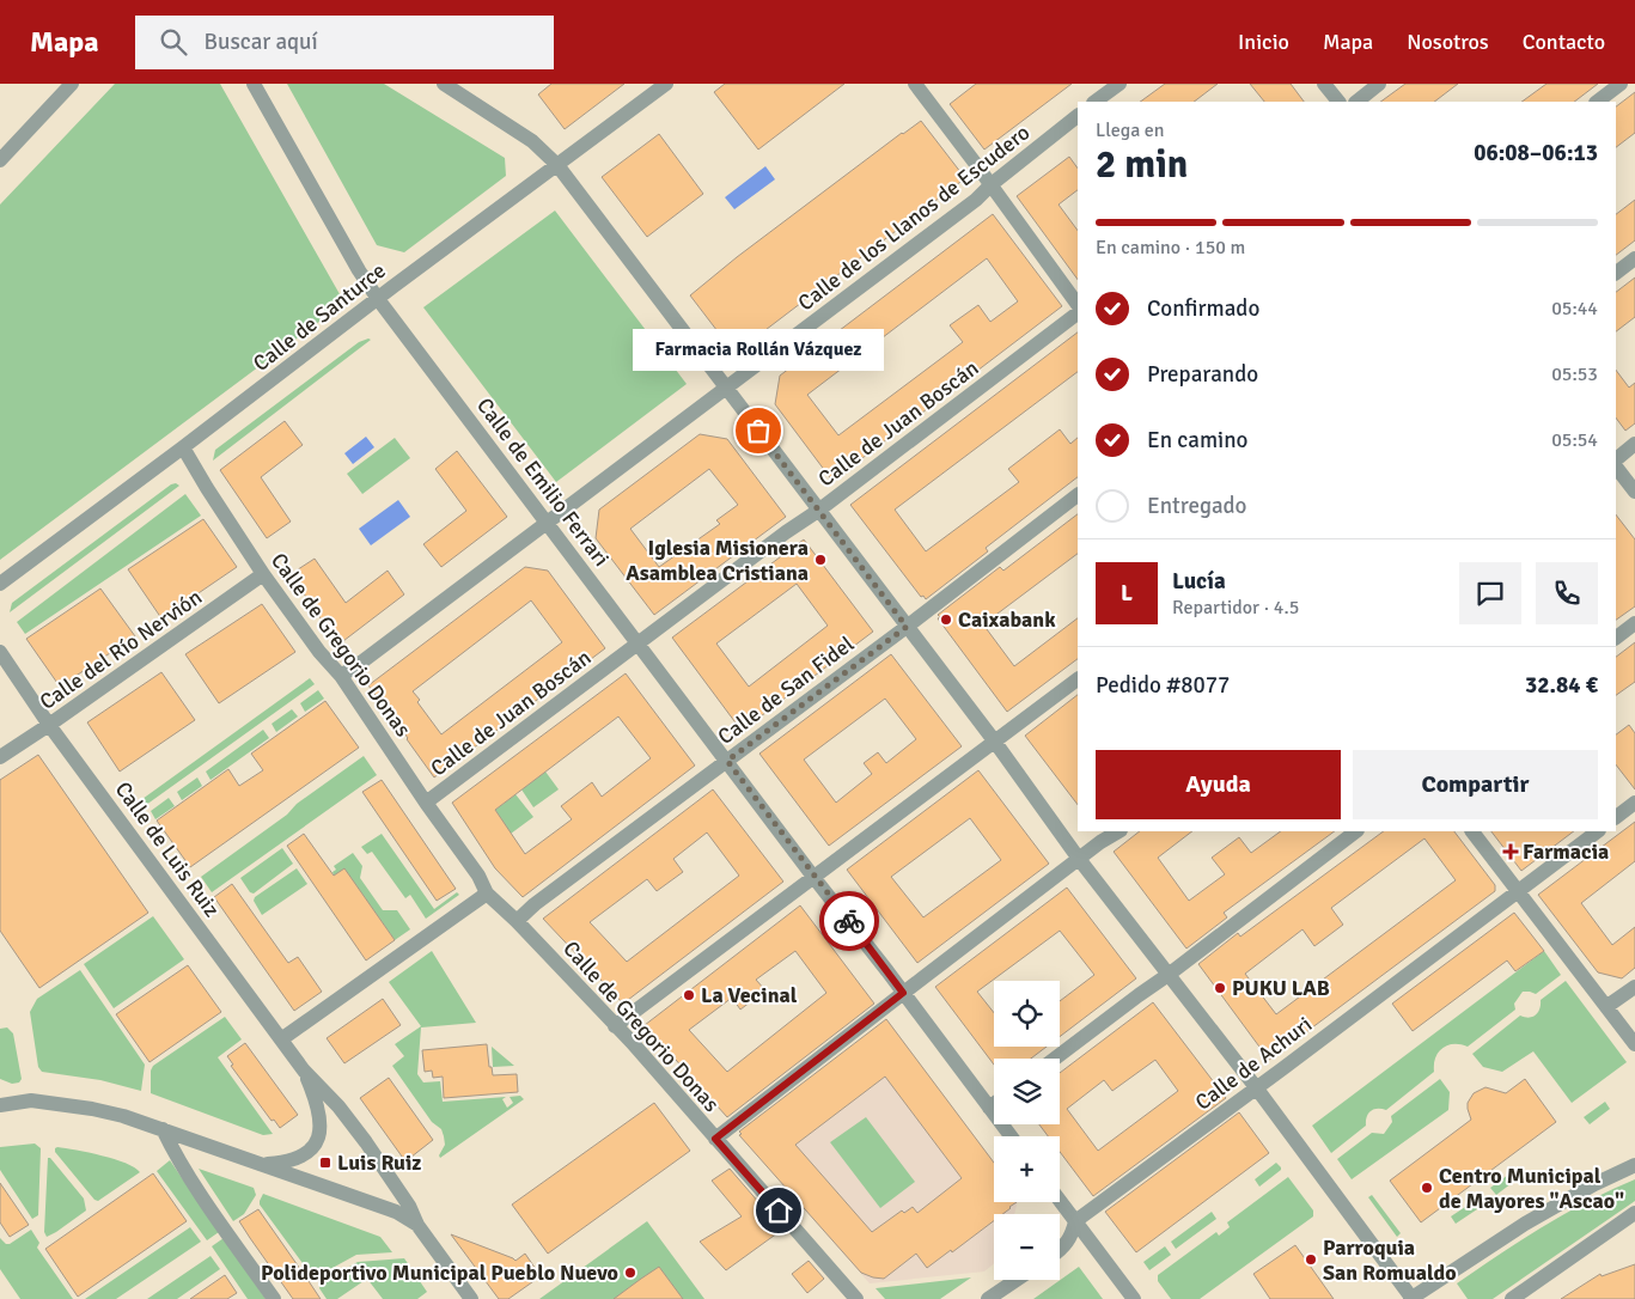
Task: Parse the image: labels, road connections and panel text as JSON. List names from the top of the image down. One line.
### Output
{"streets":{"street":["Calle de los Llanos de Escudero","Calle de Santurce","Calle de Juan Boscán","Calle de Emilio Ferrari","Calle de Gregorio Donas","Calle del Río Nervión","Calle de San Fidel","Calle de Luis Ruiz","Calle de Achuri"]},"crossings":[["Calle de los Llanos de Escudero","Calle de Emilio Ferrari"],["Calle de los Llanos de Escudero","Calle de Gregorio Donas"],["Calle de Santurce","Calle de Emilio Ferrari"],["Calle de Santurce","Calle de Gregorio Donas"],["Calle de Juan Boscán","Calle de Emilio Ferrari"],["Calle de Juan Boscán","Calle de Gregorio Donas"],["Calle de Emilio Ferrari","Calle de San Fidel"],["Calle de Gregorio Donas","Calle del Río Nervión"],["Calle de Gregorio Donas","Calle de San Fidel"],["Calle del Río Nervión","Calle de Luis Ruiz"]],"places":{"other":["Farmacia Rollán Vázquez","Iglesia Misionera Asamblea Cristiana","Caixabank","PUKU LAB","La Vecinal","Centro Municipal de Mayores \"Ascao\"","Parroquia San Romualdo","Polideportivo Municipal Pueblo Nuevo"],"health":["Farmacia"],"transit":["Luis Ruiz"]},"page":{"header":"Mapa","search":"Buscar aquí","nav":["Inicio","Mapa","Nosotros","Contacto"],"heading":["2 min","Llega en","06:08–06:13"],"panel":["Lucía","Repartidor · 4.5","Pedido #8077","32.84 €"],"bar":"En camino · 150 m","list":[["Confirmado","05:44"],["Preparando","05:53"],["En camino","05:54"],"Entregado"],"bubble":"Farmacia Rollán Vázquez","round":"L","buttons":["Ayuda","Compartir"],"map_buttons":["+","−"]}}
